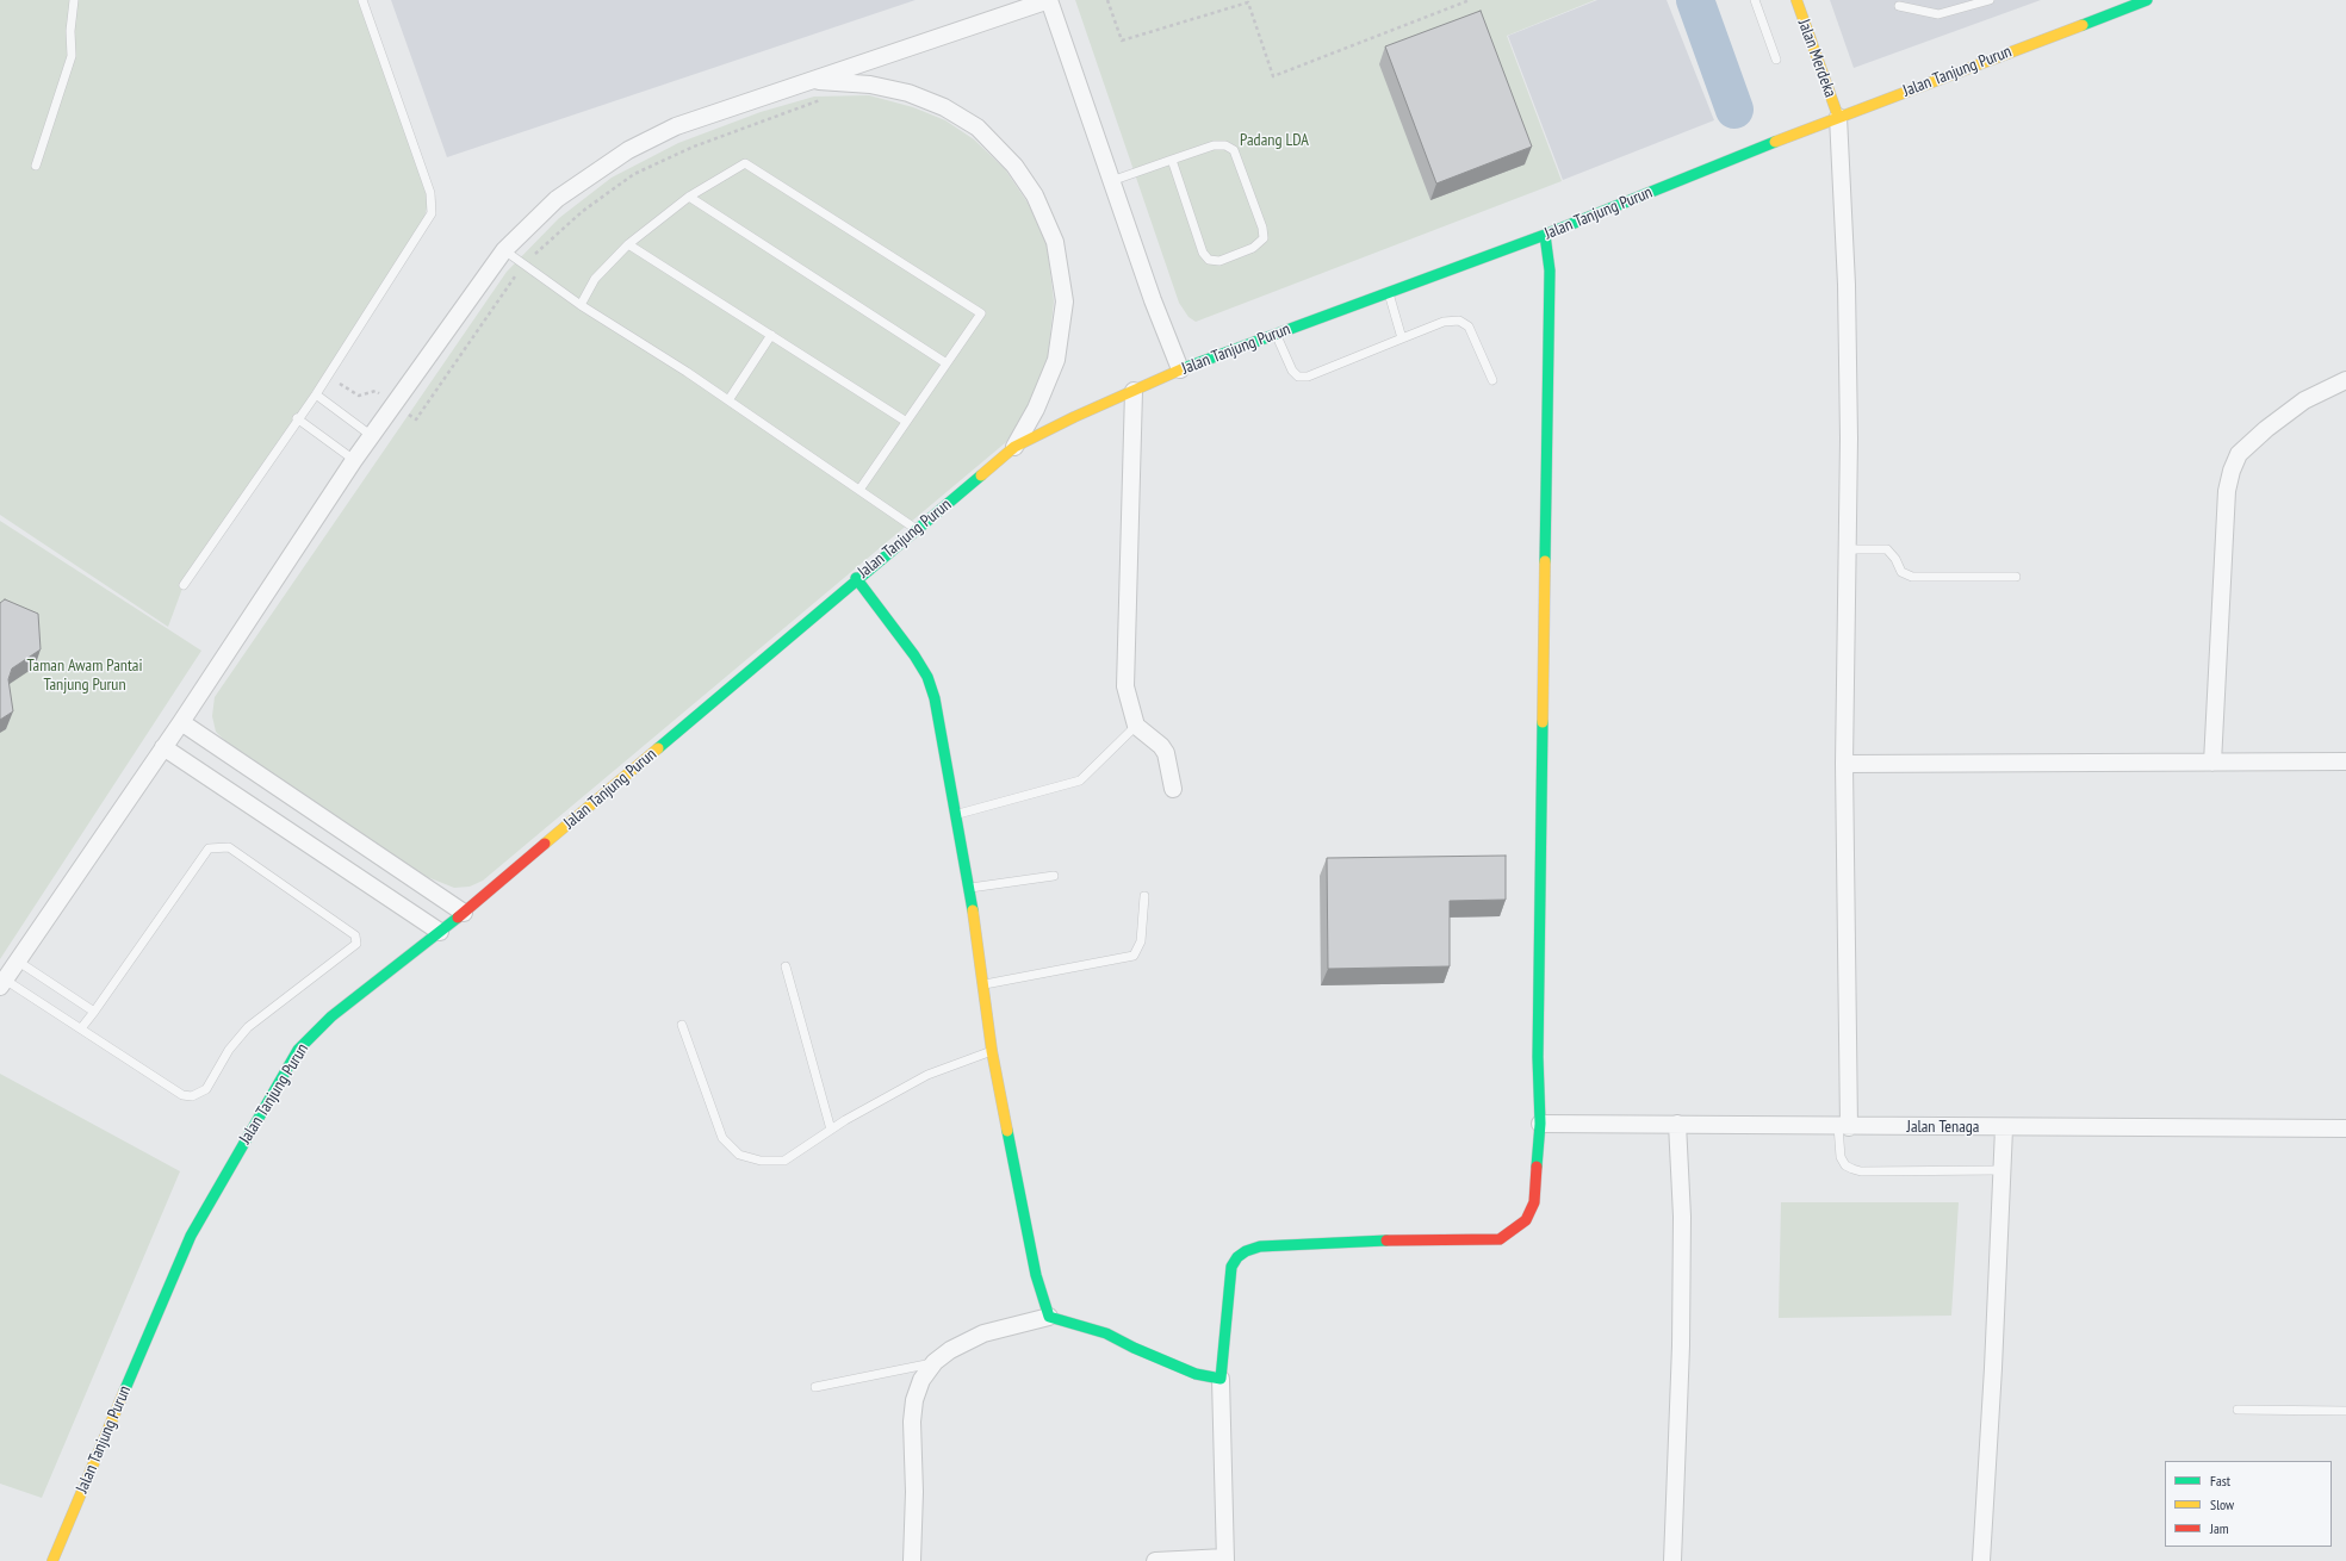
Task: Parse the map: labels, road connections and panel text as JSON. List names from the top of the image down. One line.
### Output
{"streets":{"street":["Jalan Merdeka","Jalan Tanjung Purun","Jalan Tenaga"]},"crossings":[["Jalan Merdeka","Jalan Tanjung Purun"]],"parks":["Padang LDA","Taman Awam Pantai Tanjung Purun"],"legend":["Fast","Slow","Jam"]}
